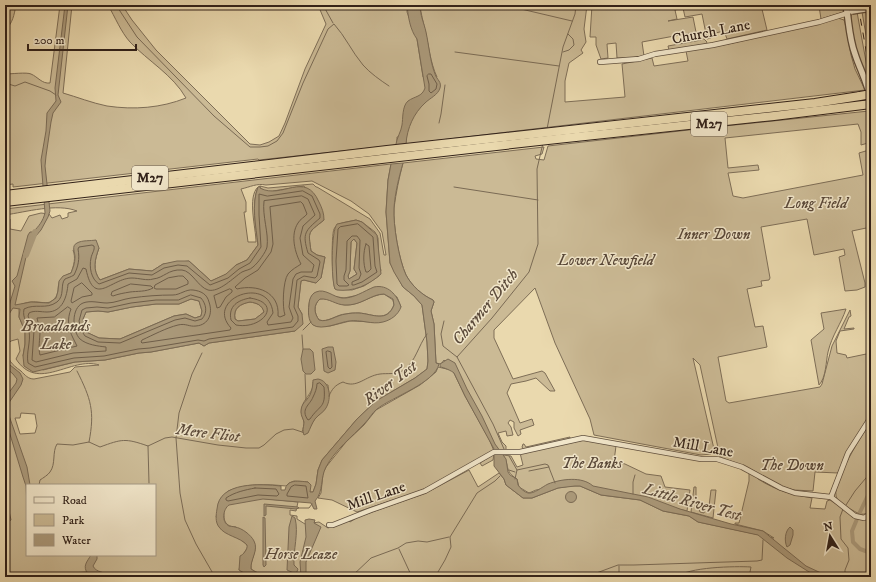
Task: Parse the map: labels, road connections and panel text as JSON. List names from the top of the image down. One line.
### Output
{"streets":{"highway":["M27"],"street":["Church Lane","Mill Lane"]},"water":["Charmer Ditch","Broadlands Lake","River Test","Mere Fliot","Little River Test"],"parks":["Long Field","Inner Down","Lower Newfield","The Banks","The Down","Horse Leaze"],"legend":["Road","Park","Water"],"scale_bar":"200 m","north":"top"}
